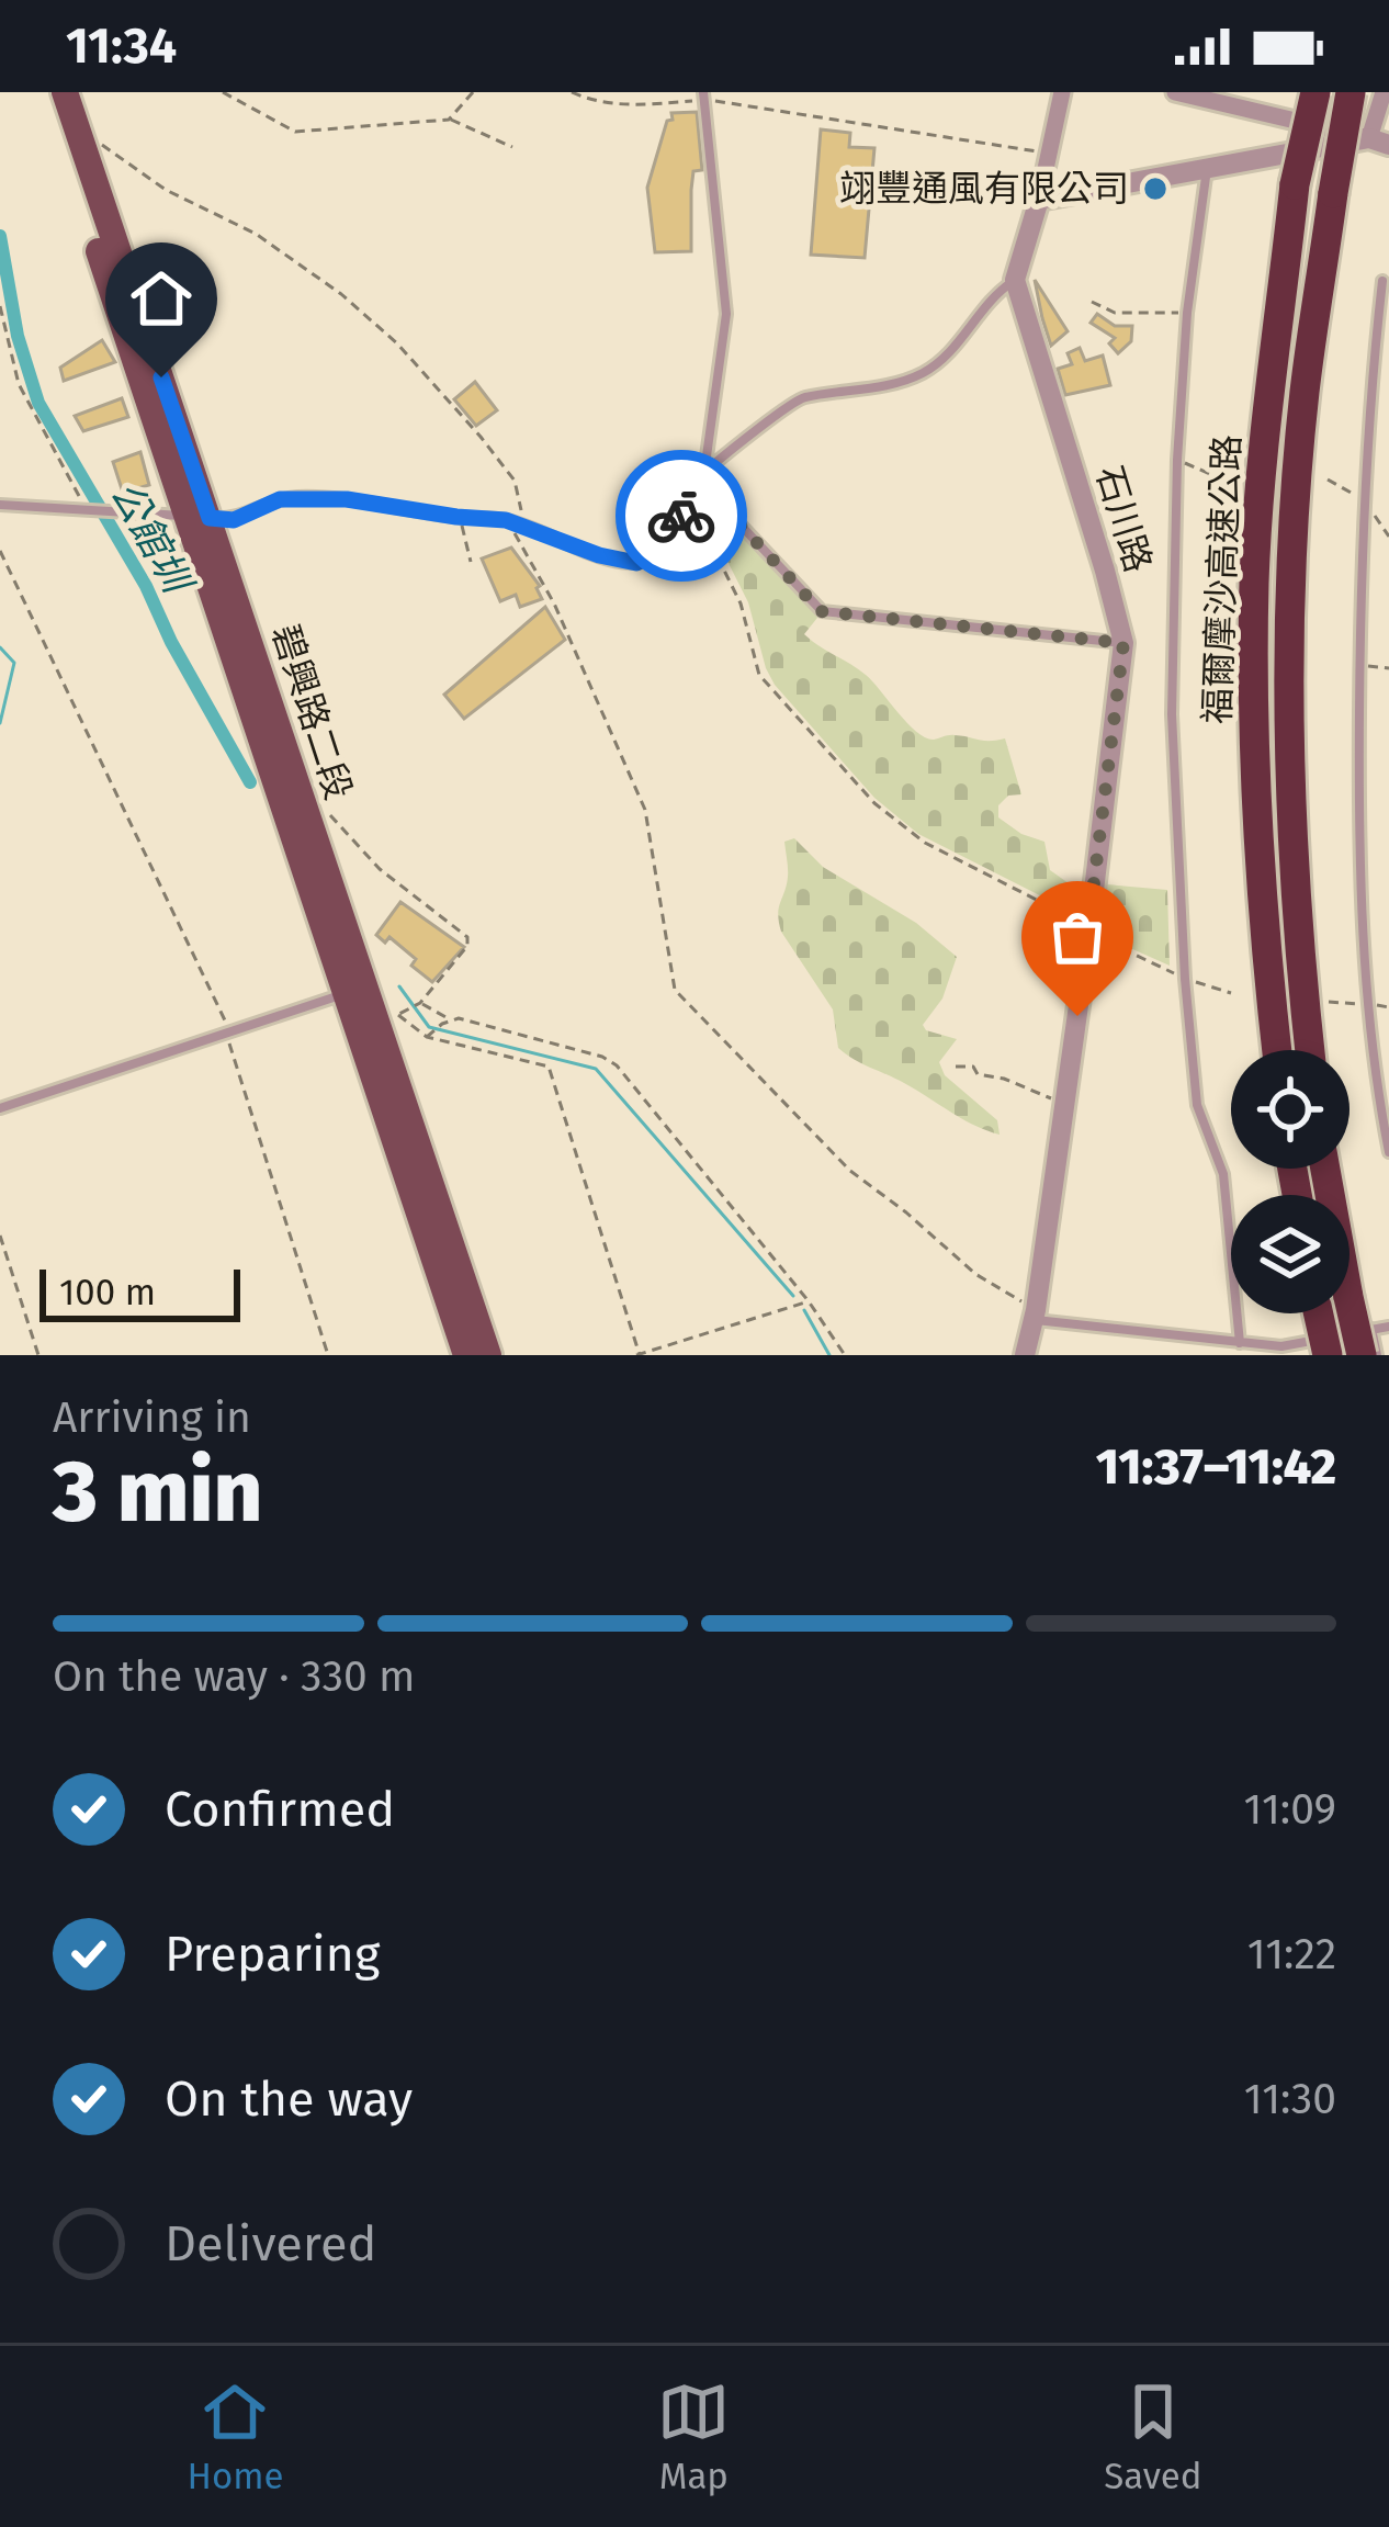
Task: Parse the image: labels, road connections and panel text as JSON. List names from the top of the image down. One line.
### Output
{"streets":{"highway":["福爾摩沙高速公路"],"main road":["碧興路二段"],"street":["石川路"]},"water":["公館圳"],"places":["翊豐通風有限公司"],"scale_bar":"100 m","page":{"status":"11:34","scale":"100 m","heading":["3 min","Arriving in","11:37–11:42"],"bar":"On the way · 330 m","list":[["Confirmed","11:09"],["Preparing","11:22"],["On the way","11:30"],"Delivered"],"tabs":["Home","Map","Saved"]}}
